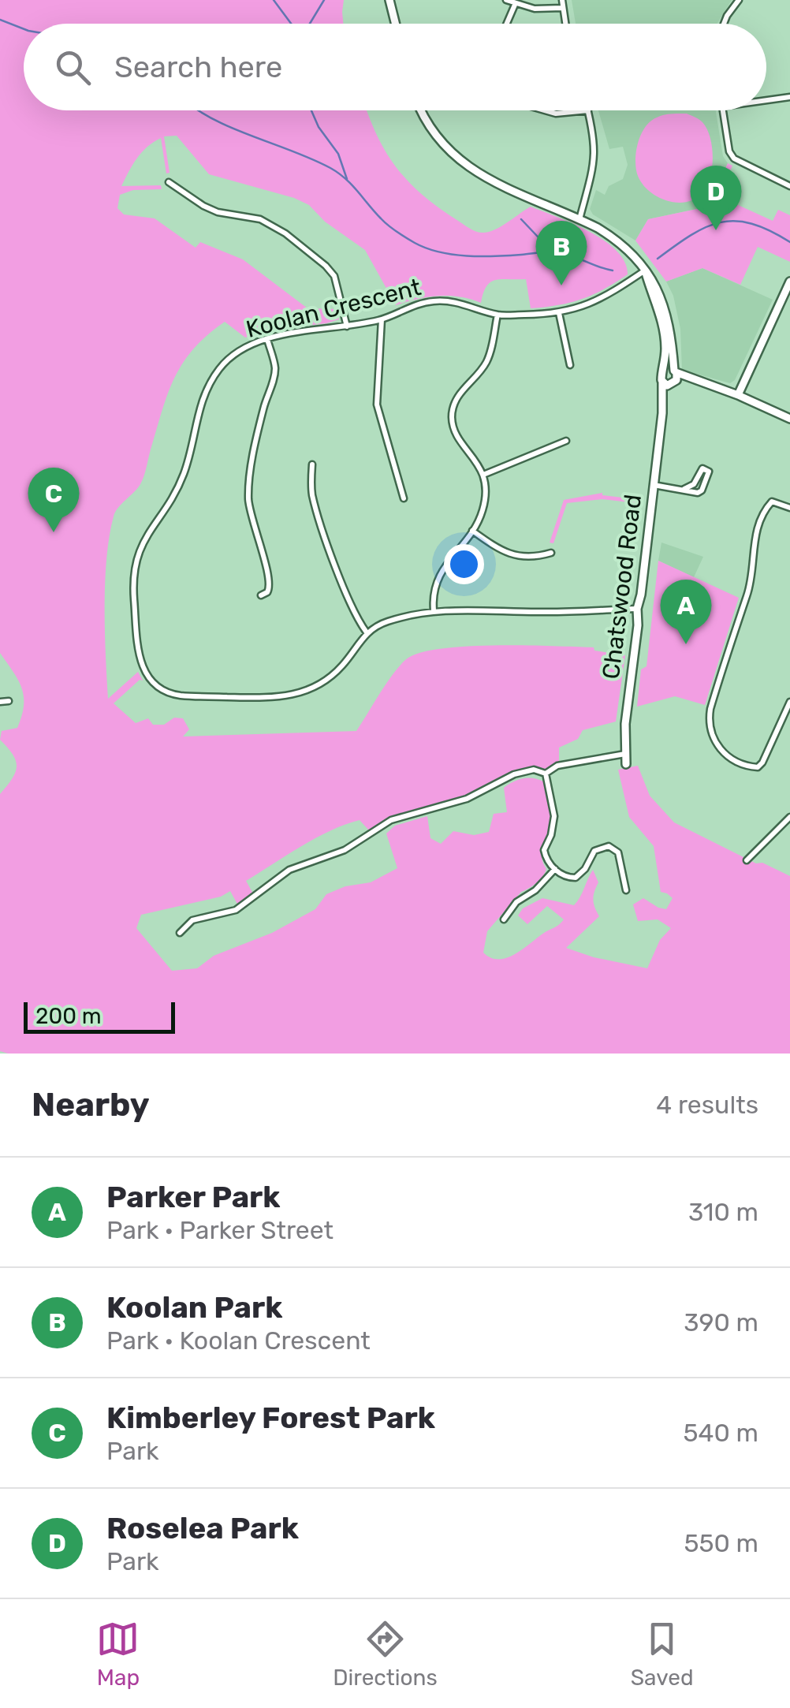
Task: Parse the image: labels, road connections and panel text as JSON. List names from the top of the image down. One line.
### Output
{"streets":{"street":["Koolan Crescent","Chatswood Road"]},"crossings":[["Koolan Crescent","Chatswood Road"]],"scale_bar":"200 m","page":{"search":"Search here","pins":["D","B","C","A"],"scale":"200 m","heading":["Nearby","4 results"],"list":[{"mark":"A","name":"Parker Park","note":"Park · Parker Street","value":"310 m"},{"mark":"B","name":"Koolan Park","note":"Park · Koolan Crescent","value":"390 m"},{"mark":"C","name":"Kimberley Forest Park","note":"Park","value":"540 m"},{"mark":"D","name":"Roselea Park","note":"Park","value":"550 m"}],"nav":["Map","Directions","Saved"]}}
